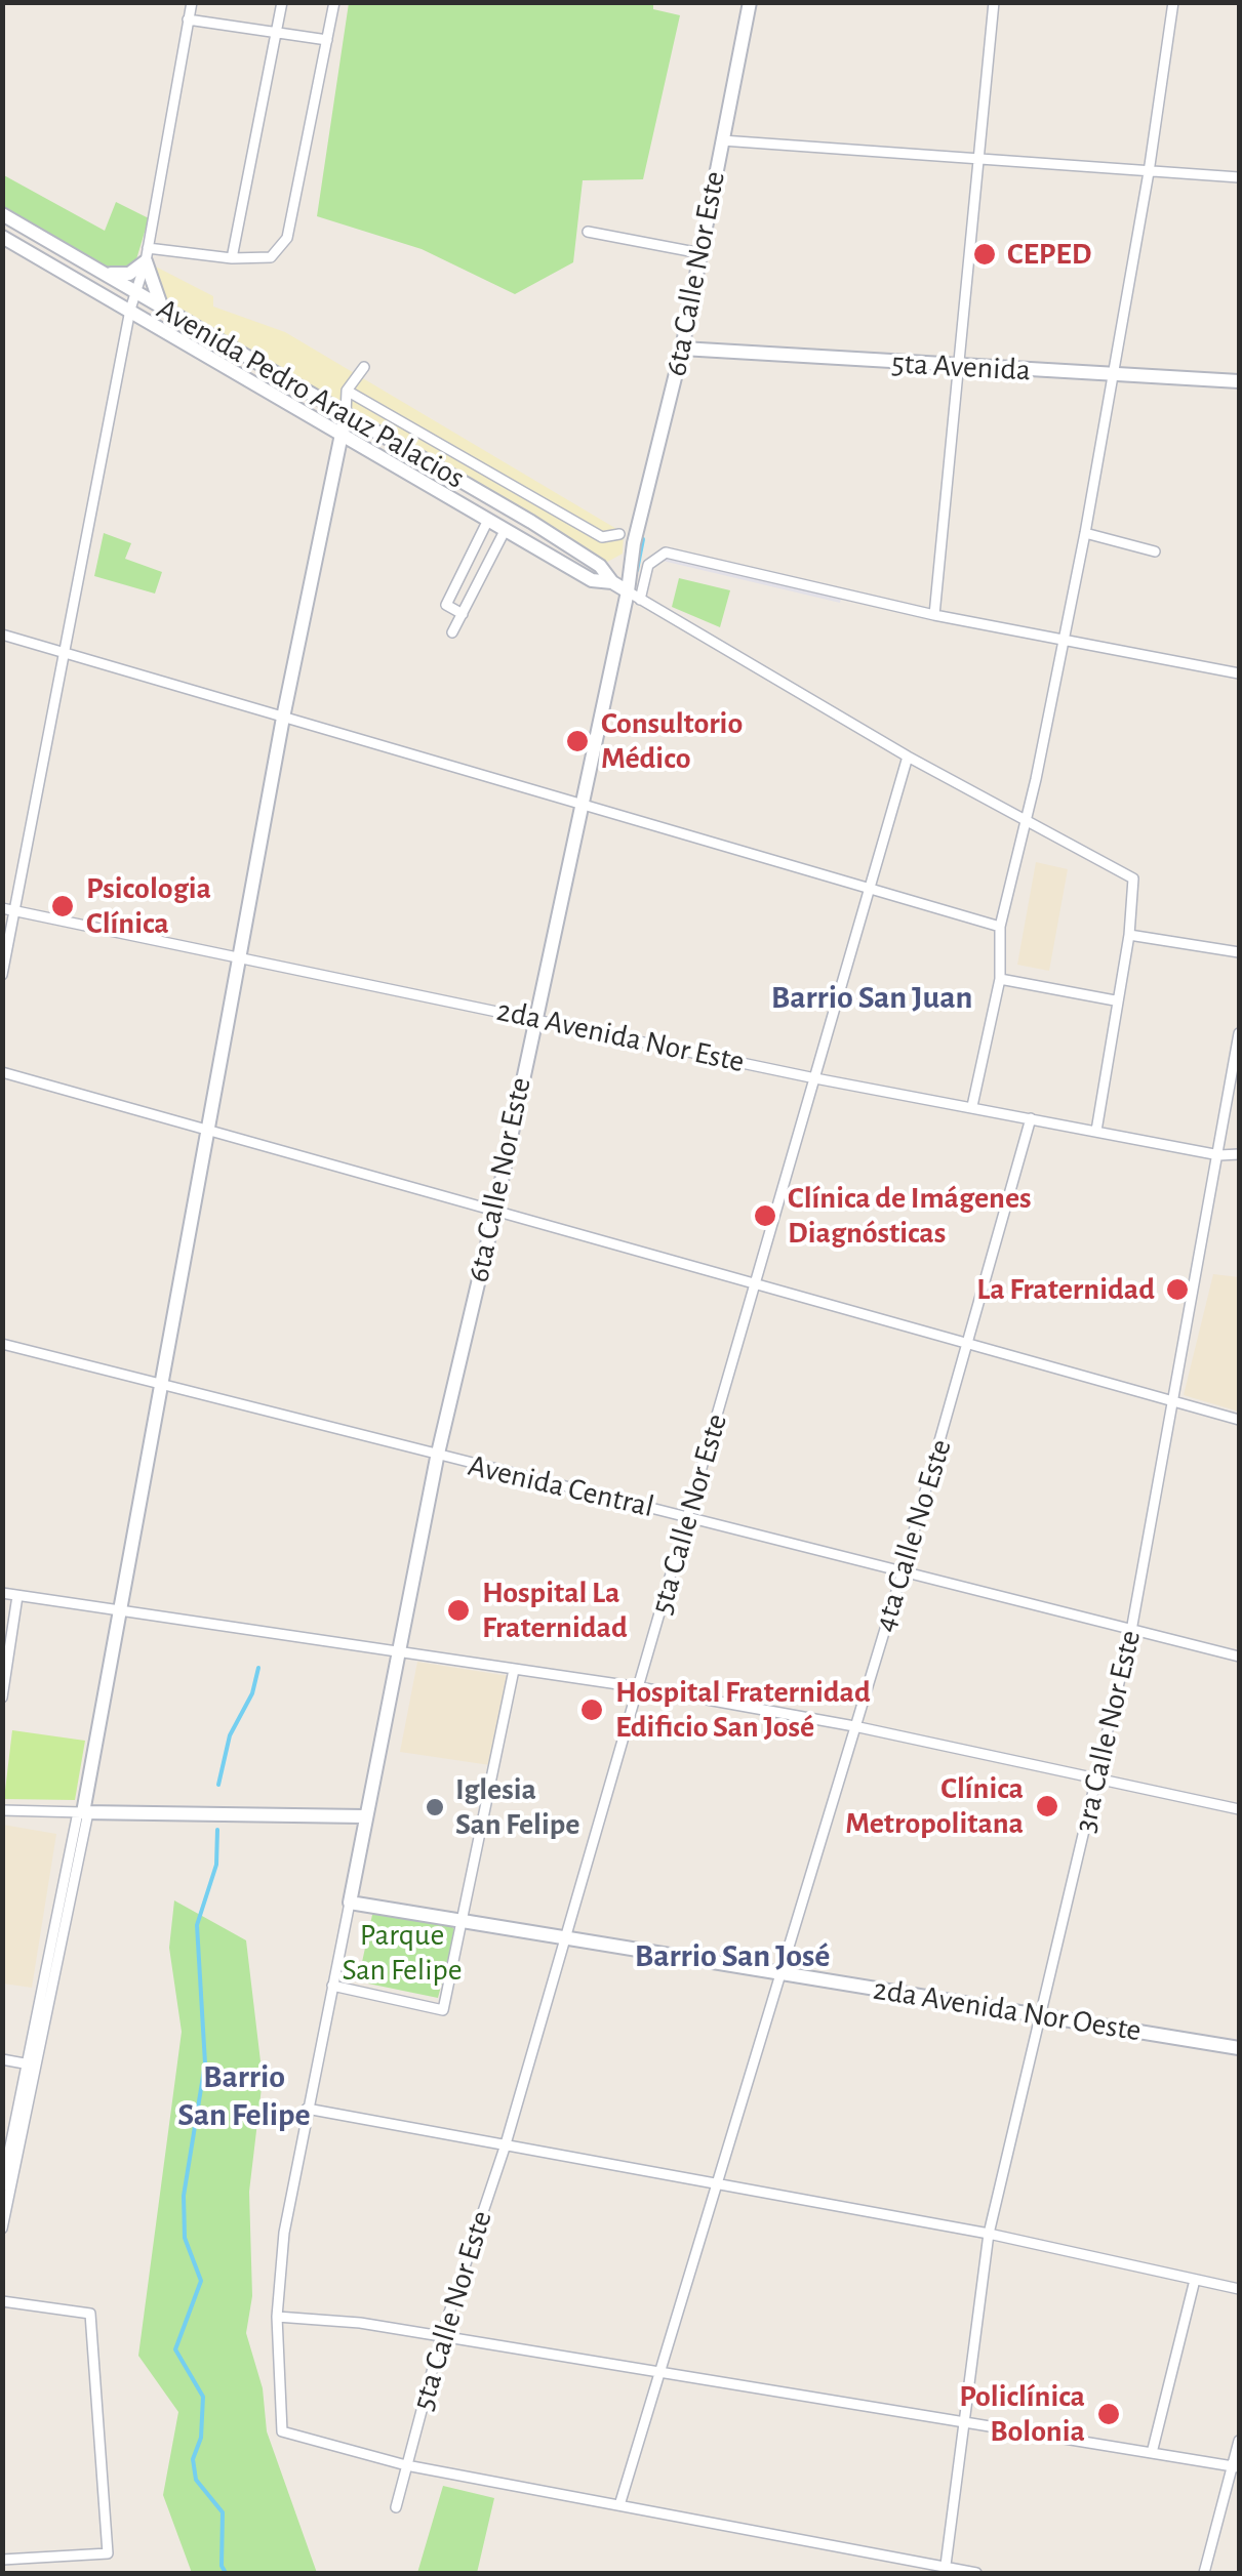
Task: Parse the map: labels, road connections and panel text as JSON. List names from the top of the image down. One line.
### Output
{"streets":{"street":["6ta Calle Nor Este","5ta Avenida","Avenida Pedro Arauz Palacios","2da Avenida Nor Este","Avenida Central","5ta Calle Nor Este","4ta Calle No Este","3ra Calle Nor Este","2da Avenida Nor Oeste"]},"crossings":[["6ta Calle Nor Este","5ta Avenida"],["6ta Calle Nor Este","Avenida Pedro Arauz Palacios"],["6ta Calle Nor Este","2da Avenida Nor Este"],["6ta Calle Nor Este","Avenida Central"],["6ta Calle Nor Este","2da Avenida Nor Oeste"],["2da Avenida Nor Este","5ta Calle Nor Este"],["2da Avenida Nor Este","4ta Calle No Este"],["2da Avenida Nor Este","3ra Calle Nor Este"],["Avenida Central","5ta Calle Nor Este"],["Avenida Central","4ta Calle No Este"],["Avenida Central","3ra Calle Nor Este"],["5ta Calle Nor Este","2da Avenida Nor Oeste"],["4ta Calle No Este","2da Avenida Nor Oeste"],["3ra Calle Nor Este","2da Avenida Nor Oeste"]],"districts":["Barrio San Juan","Barrio San José","Barrio San Felipe"],"parks":["Parque San Felipe"],"places":["CEPED","Consultorio Médico","Psicologia Clínica","Clínica de Imágenes Diagnósticas","La Fraternidad","Hospital La Fraternidad","Hospital Fraternidad Edificio San José","Clínica Metropolitana","Iglesia San Felipe","Policlínica Bolonia"]}
